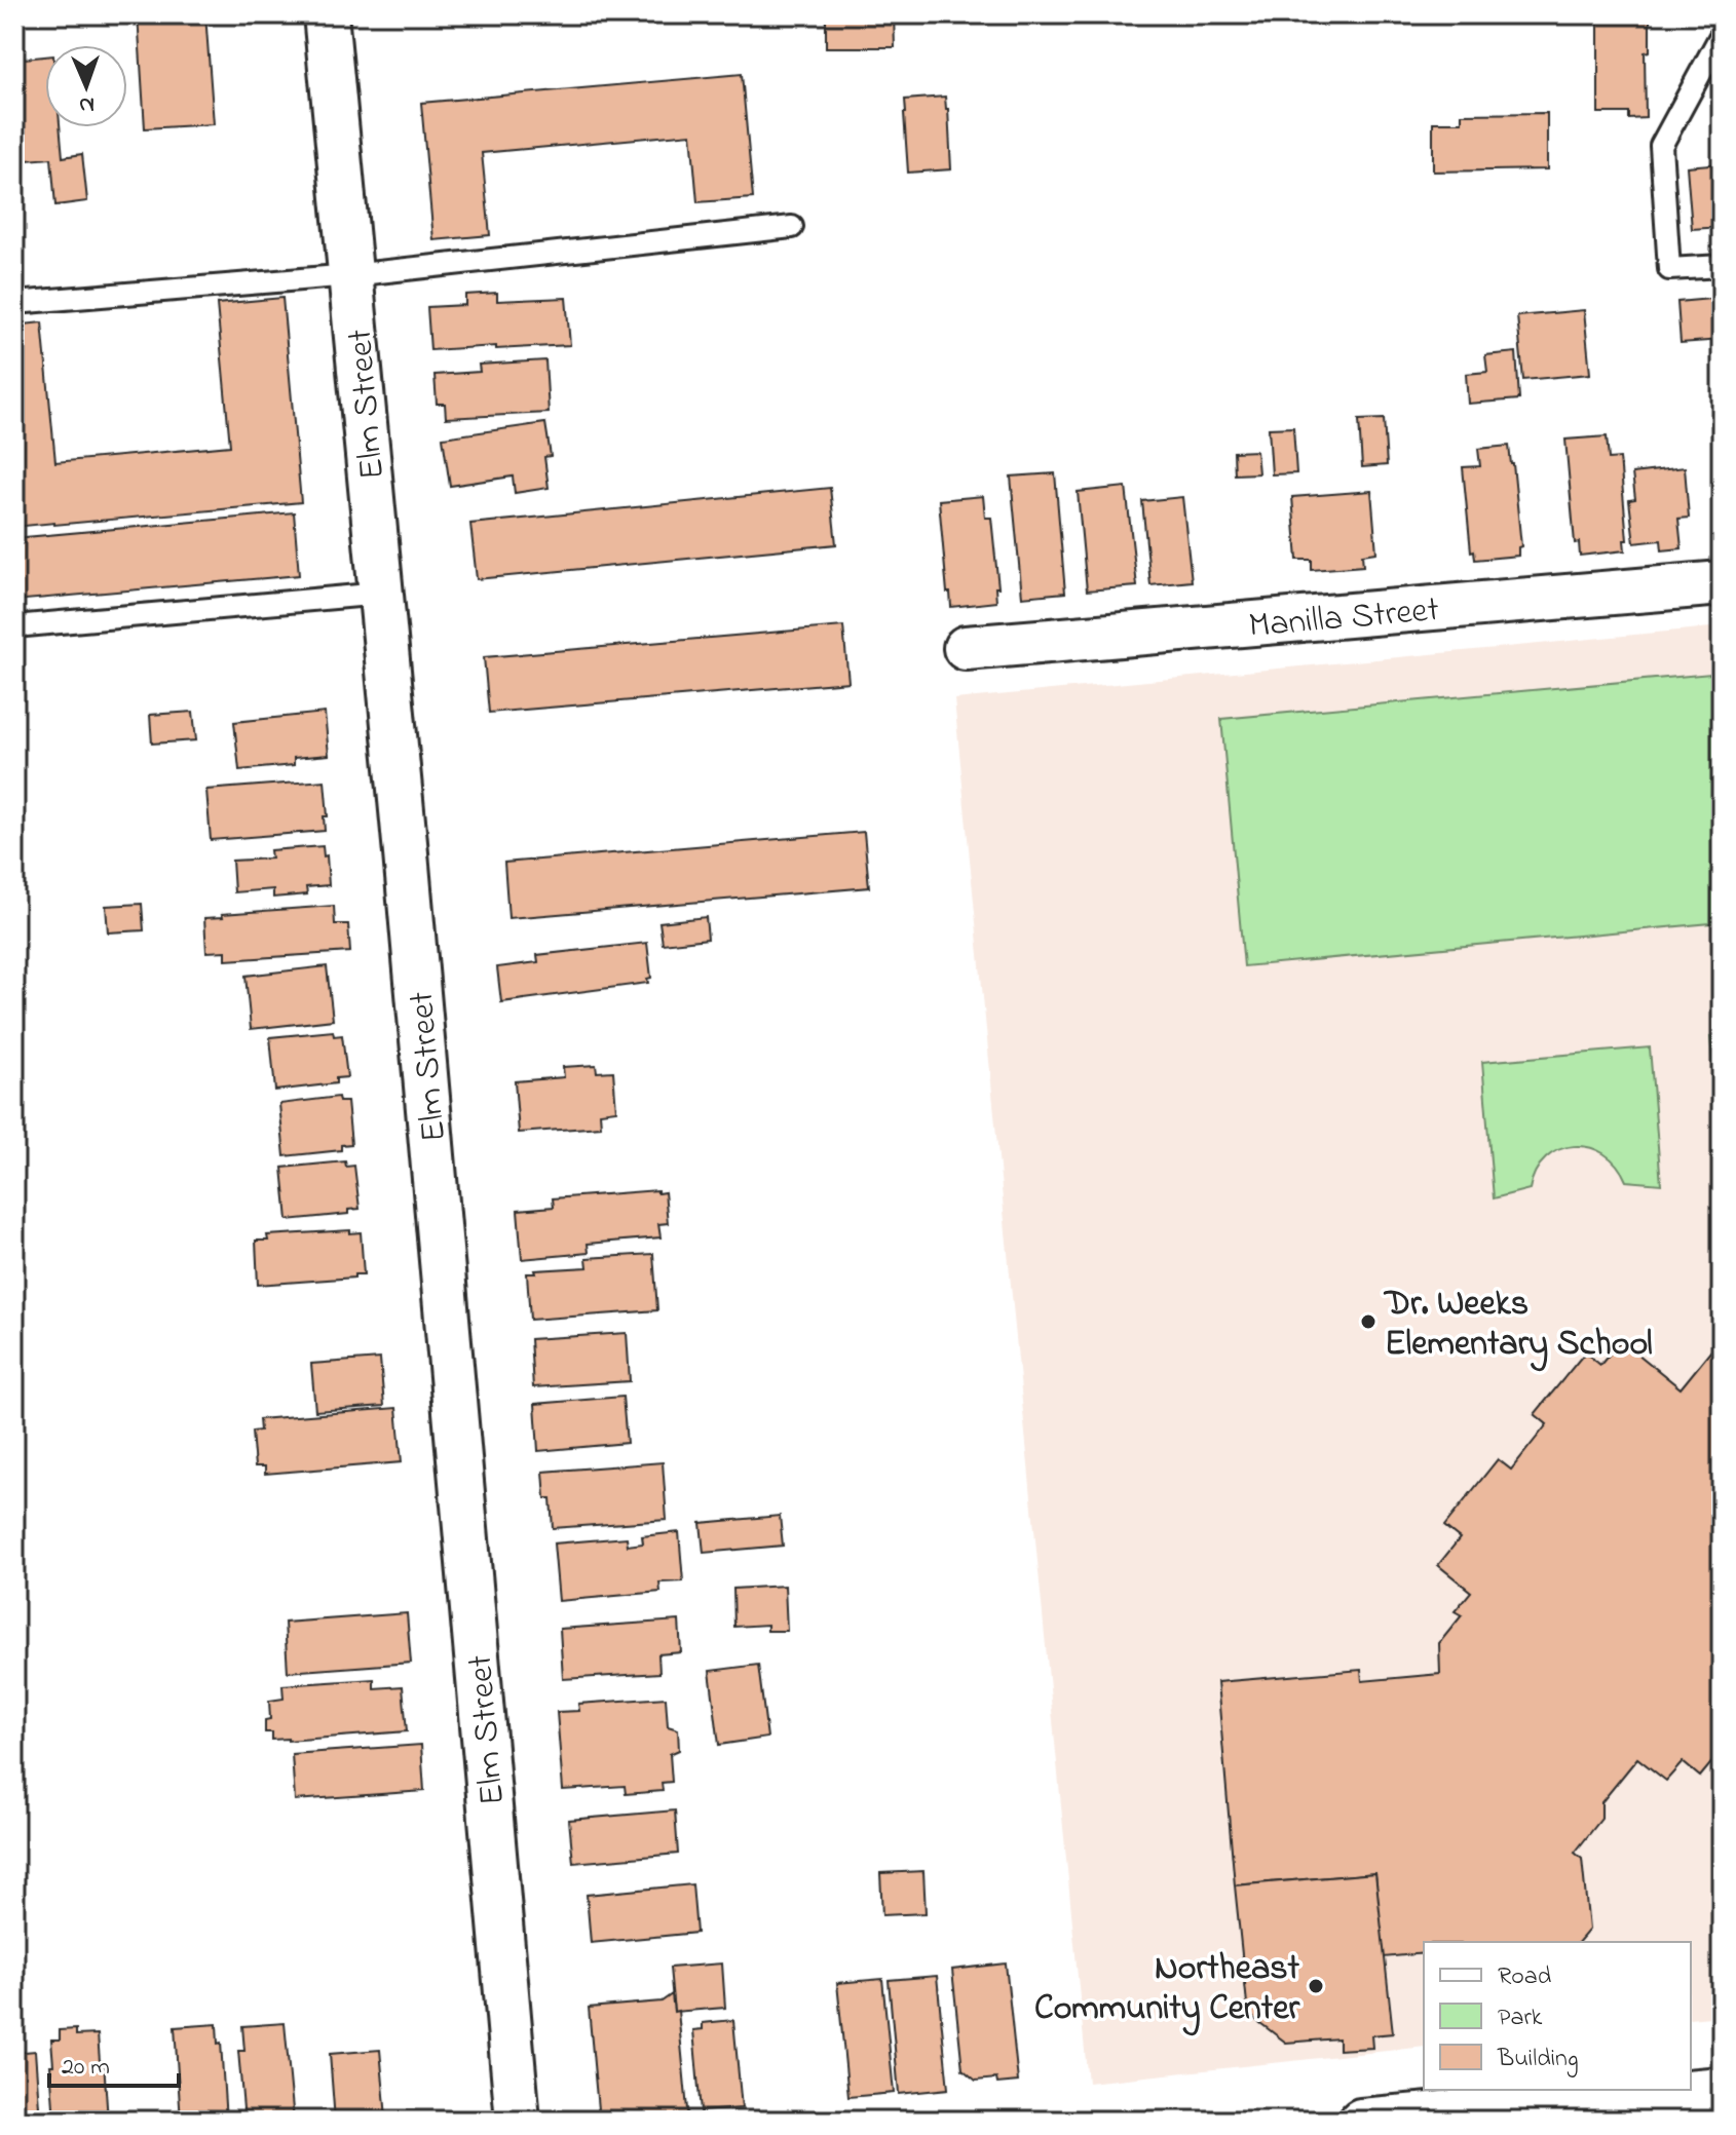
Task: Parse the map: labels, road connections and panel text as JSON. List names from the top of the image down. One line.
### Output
{"streets":{"street":["Elm Street","Manilla Street"]},"places":["Dr. Weeks Elementary School","Northeast Community Center"],"legend":["Road","Park","Building"],"scale_bar":"20 m","north":"bottom"}
